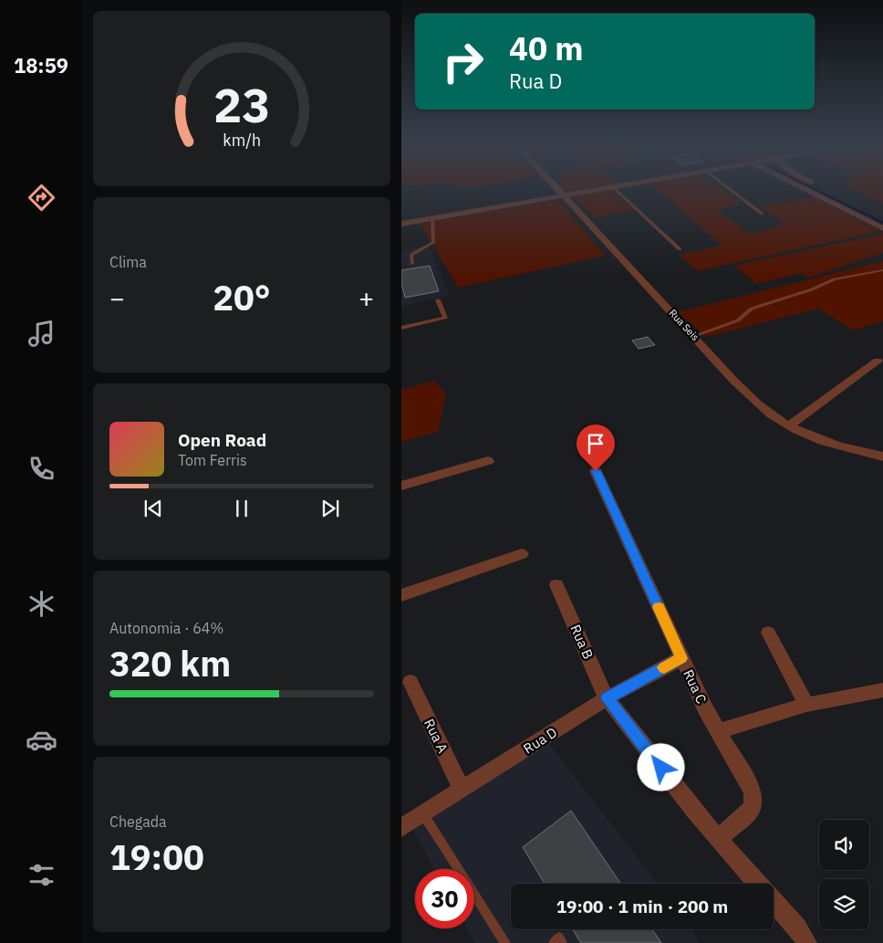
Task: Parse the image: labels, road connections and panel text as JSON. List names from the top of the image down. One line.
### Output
{"streets":{"street":["Rua Seis","Rua B","Rua C","Rua A","Rua D"]},"crossings":[["Rua B","Rua C"],["Rua B","Rua D"],["Rua C","Rua D"],["Rua A","Rua D"]],"page":{"tabs":"18:59","turn":["40 m","Rua D"],"tile":["Clima",["Autonomia · 64%","320 km"],["Chegada","19:00"]],"heat":["−","20°","+"],"song":["Open Road","Tom Ferris"],"limit":"30","trip":"19:00 · 1 min · 200 m","gauge":["23","km/h"]}}
